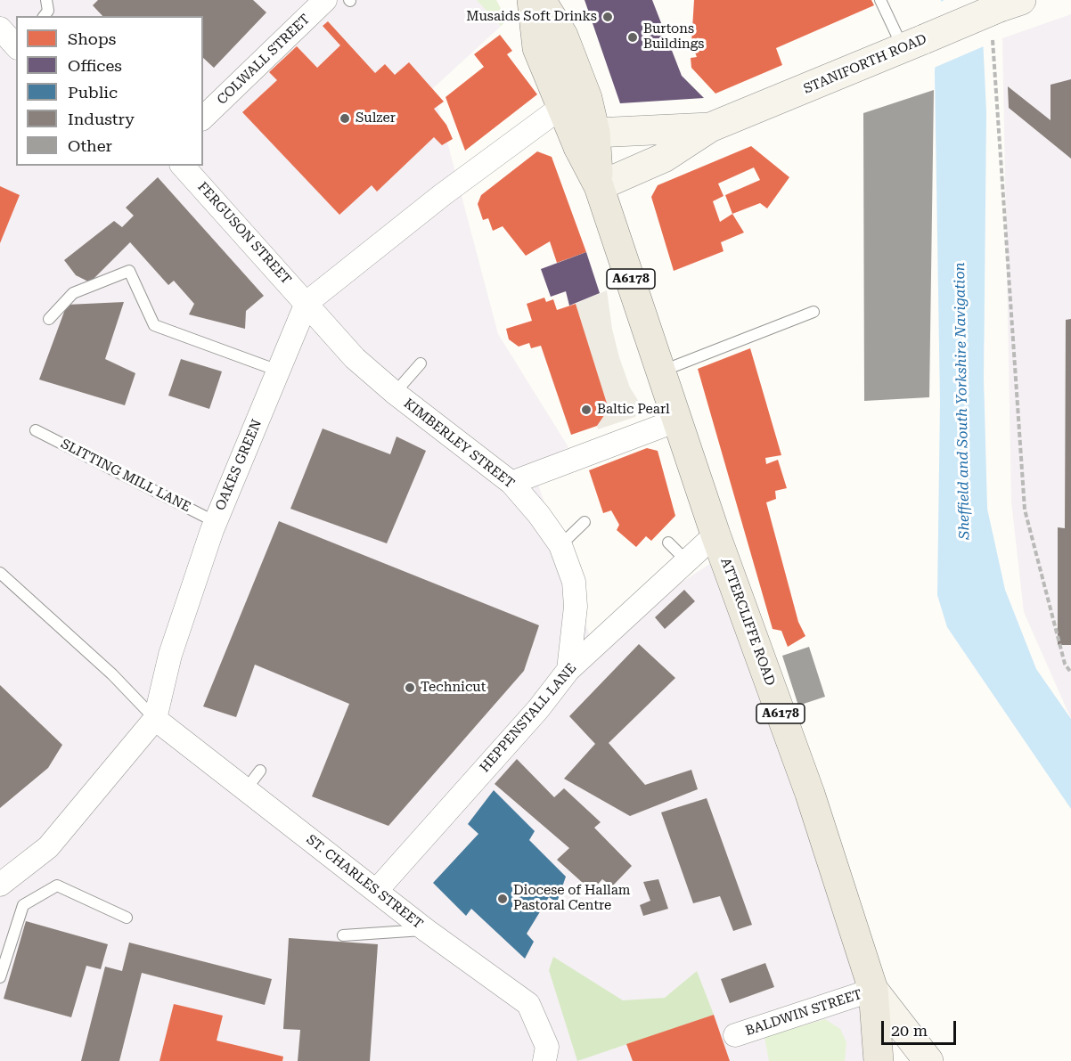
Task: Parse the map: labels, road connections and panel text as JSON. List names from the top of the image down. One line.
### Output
{"streets":{"main road":["STANIFORTH ROAD","A6178","ATTERCLIFFE ROAD"],"street":["COLWALL STREET","FERGUSON STREET","KIMBERLEY STREET","OAKES GREEN","HEPPENSTALL LANE","ST. CHARLES STREET","BALDWIN STREET"],"lane":["SLITTING MILL LANE"]},"crossings":[["STANIFORTH ROAD","ATTERCLIFFE ROAD"],["FERGUSON STREET","KIMBERLEY STREET"],["FERGUSON STREET","OAKES GREEN"],["KIMBERLEY STREET","OAKES GREEN"],["KIMBERLEY STREET","HEPPENSTALL LANE"],["OAKES GREEN","SLITTING MILL LANE"],["OAKES GREEN","ATTERCLIFFE ROAD"],["OAKES GREEN","ST. CHARLES STREET"],["ATTERCLIFFE ROAD","HEPPENSTALL LANE"],["ATTERCLIFFE ROAD","BALDWIN STREET"],["HEPPENSTALL LANE","ST. CHARLES STREET"]],"water":["Sheffield and South Yorkshire Navigation"],"places":["Musaids Soft Drinks","Burtons Buildings","Sulzer","Baltic Pearl","Technicut","Diocese of Hallam Pastoral Centre"],"legend":["Shops","Offices","Public","Industry","Other"],"scale_bar":"20 m"}
